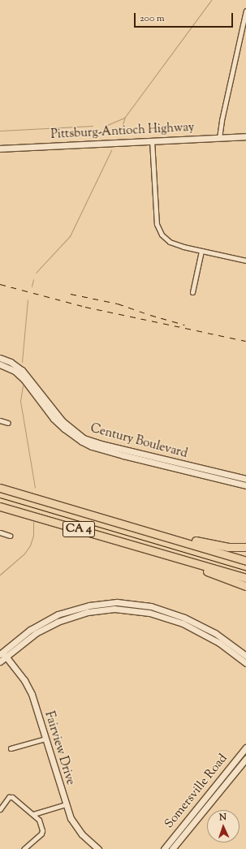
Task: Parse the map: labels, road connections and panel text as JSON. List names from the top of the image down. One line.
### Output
{"streets":{"highway":["CA 4"],"main road":["Pittsburg-Antioch Highway","Century Boulevard","Fairview Drive","Somersville Road"]},"scale_bar":"200 m","north":"top"}
